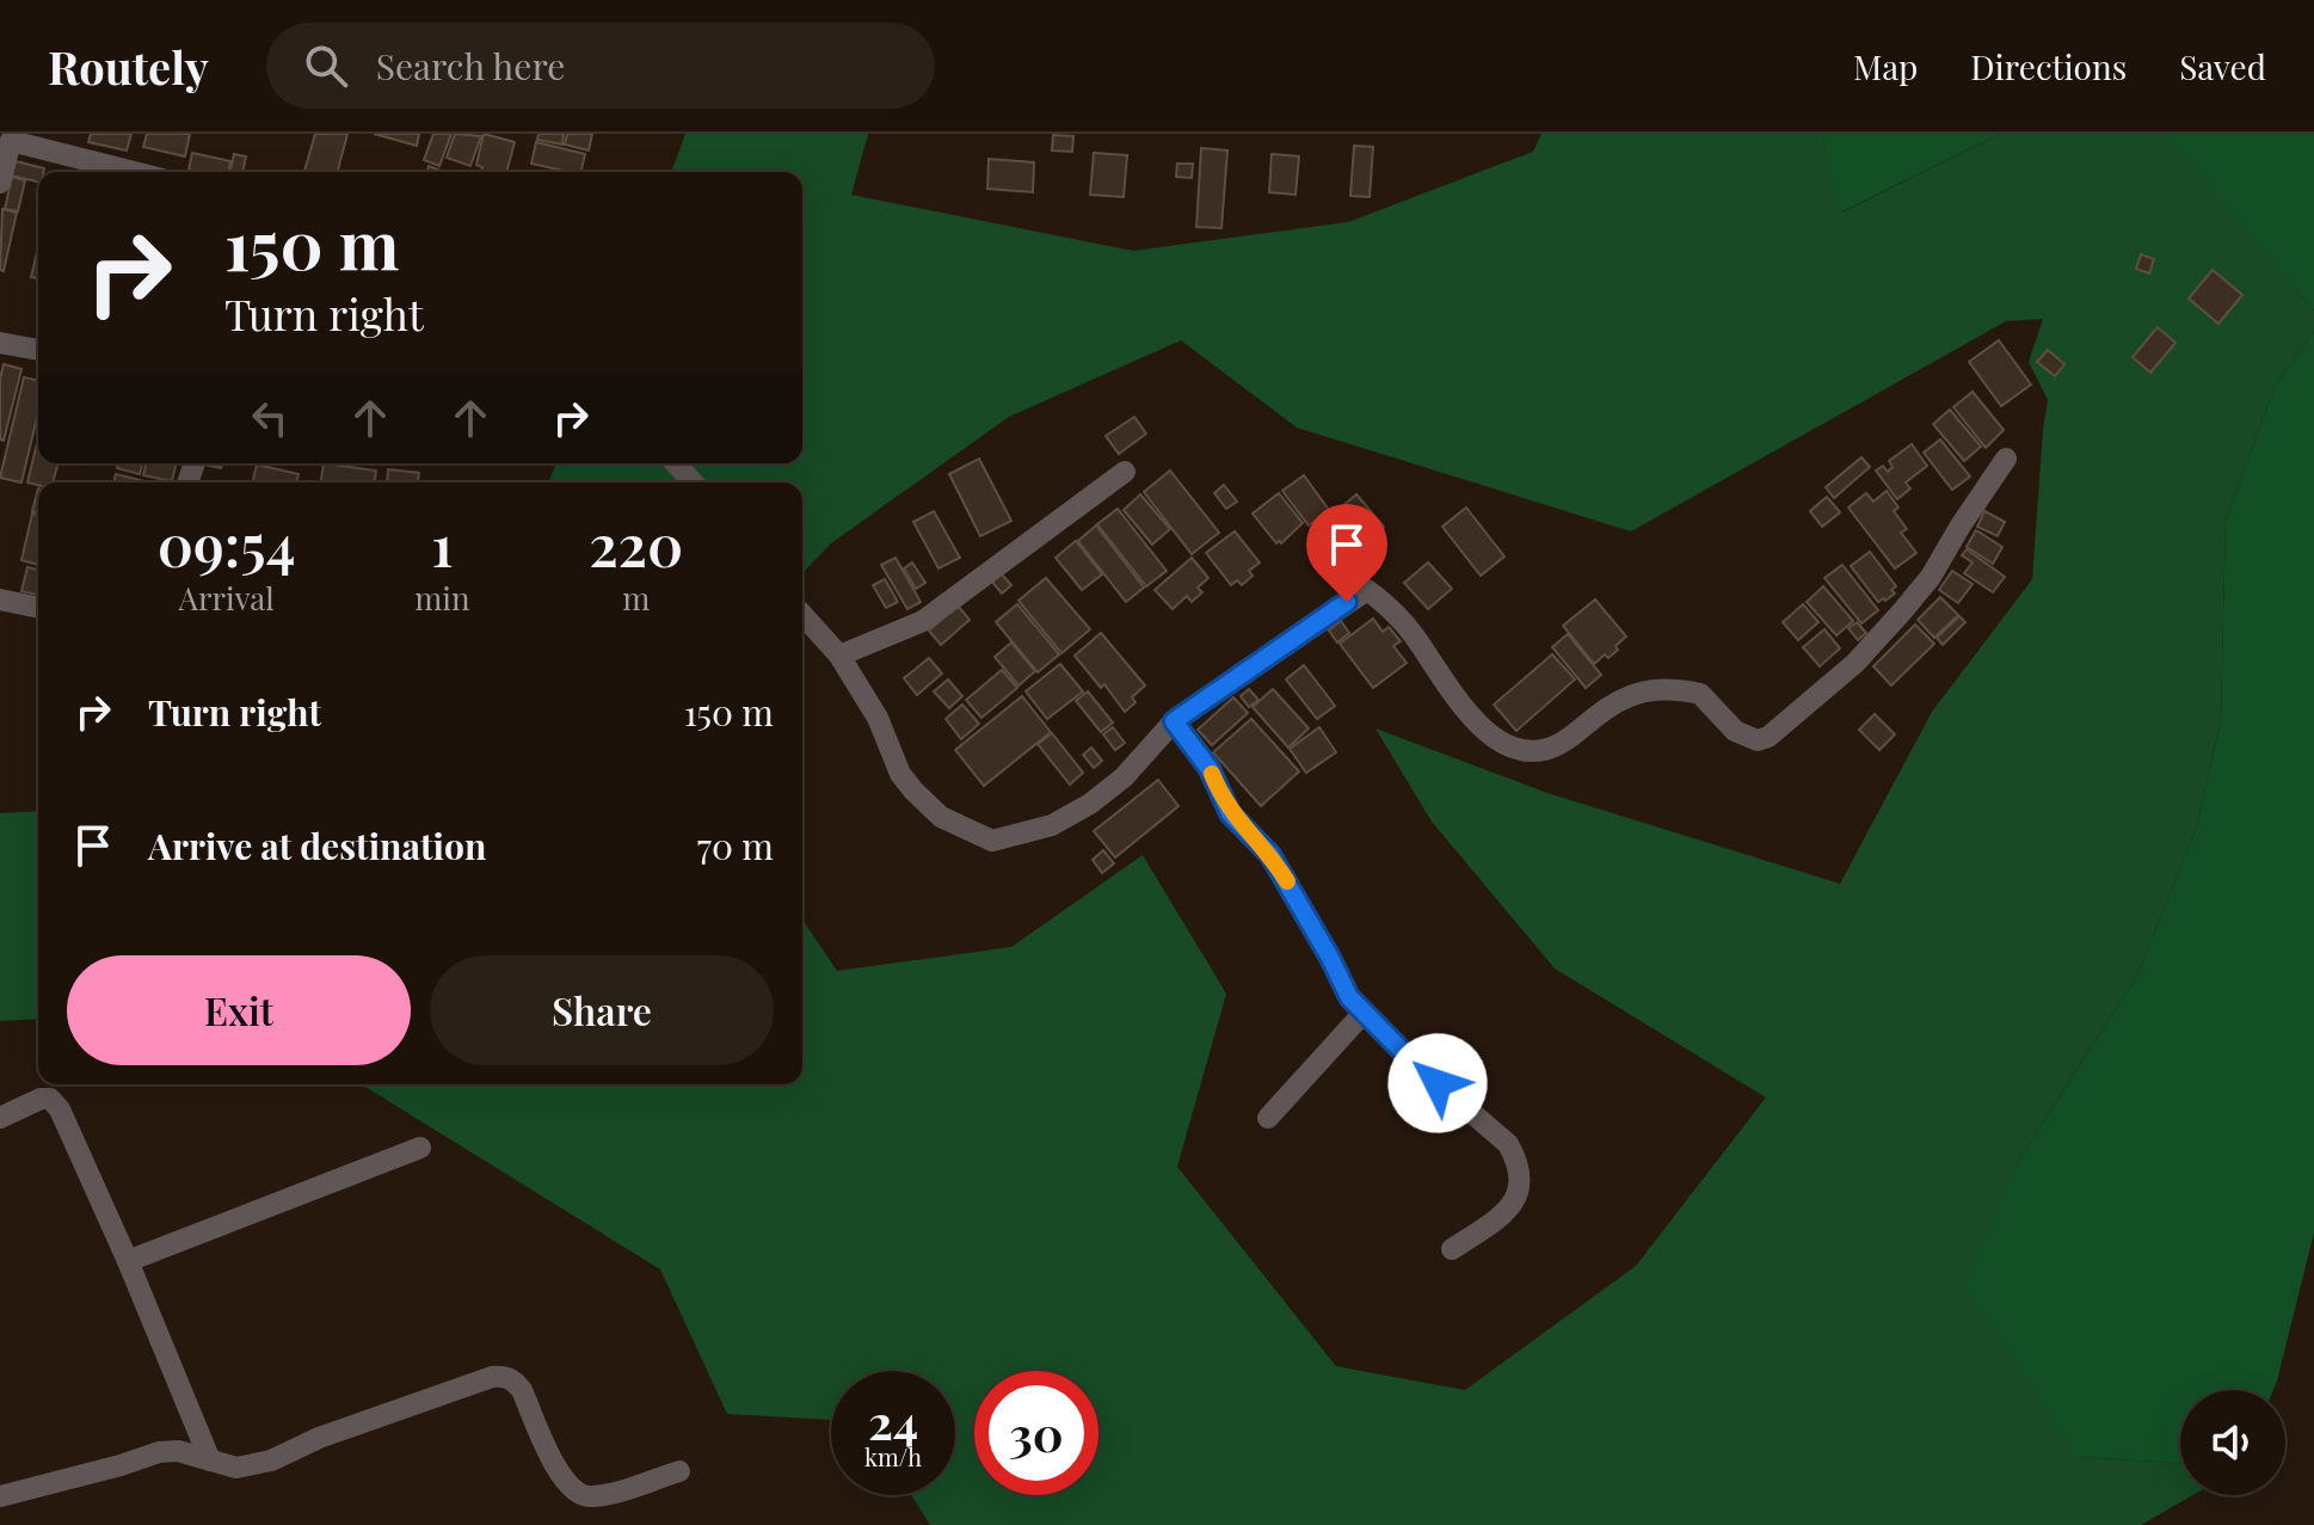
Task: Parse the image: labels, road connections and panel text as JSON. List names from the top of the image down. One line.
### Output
{"page":{"header":"Routely","search":"Search here","nav":["Map","Directions","Saved"],"turn":["150 m","Turn right"],"eta":["09:54","Arrival","1","min","220","m"],"list":[{"name":"Turn right","value":"150 m"},{"name":"Arrive at destination","value":"70 m"}],"buttons":["Exit","Share"],"speed":"24 km/h","limit":"30"}}
